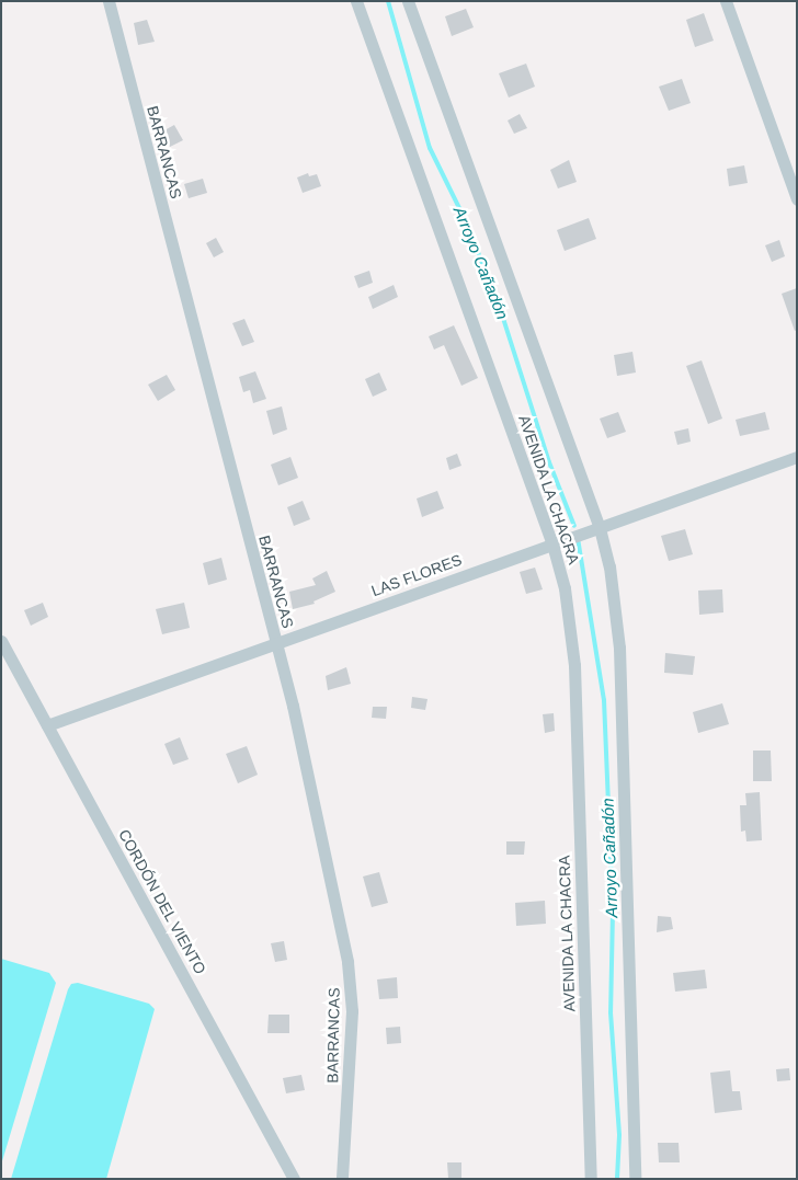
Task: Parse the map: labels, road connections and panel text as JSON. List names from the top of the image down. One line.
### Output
{"streets":{"street":["BARRANCAS","AVENIDA LA CHACRA","LAS FLORES","CORDÓN DEL VIENTO"]},"crossings":[["BARRANCAS","LAS FLORES"],["AVENIDA LA CHACRA","LAS FLORES"],["LAS FLORES","CORDÓN DEL VIENTO"]],"water":["Arroyo Cañadón"]}
